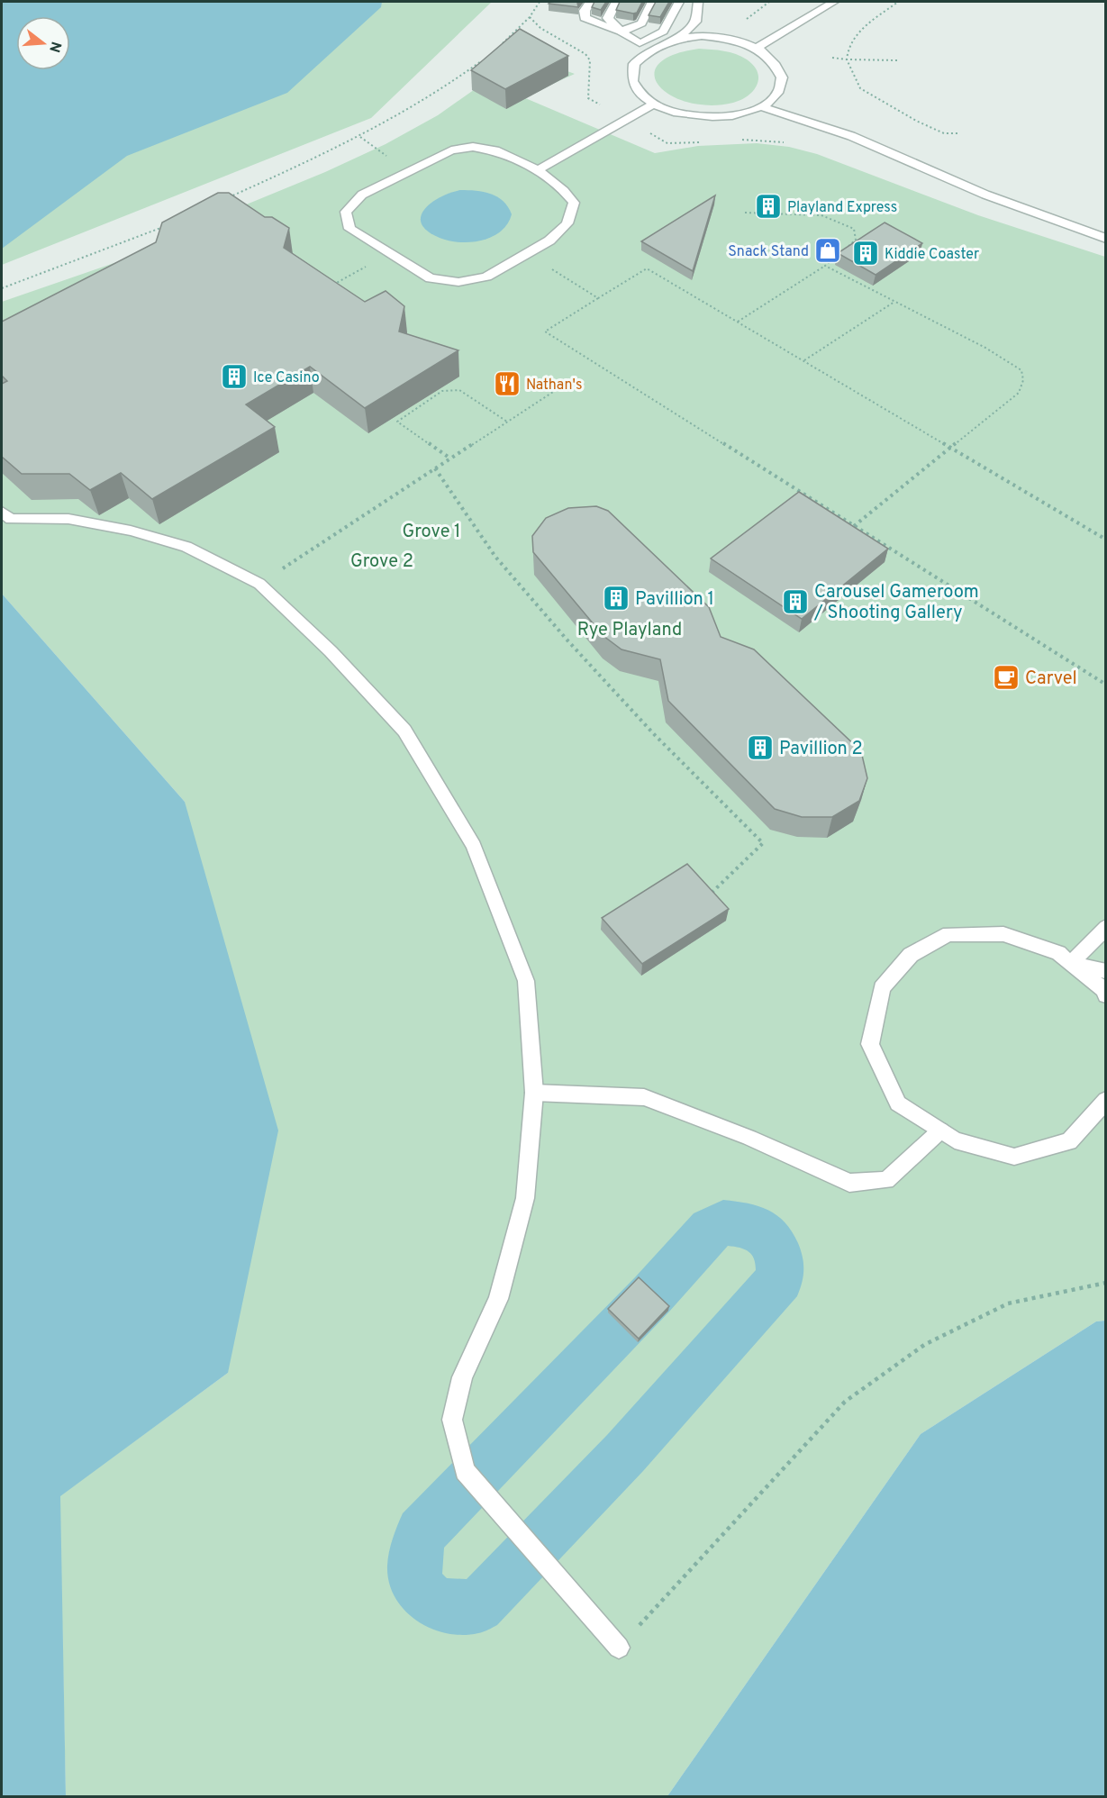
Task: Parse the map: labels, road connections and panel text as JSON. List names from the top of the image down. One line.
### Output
{"parks":["Grove 1","Grove 2","Rye Playland"],"places":{"building":["Playland Express","Kiddie Coaster","Ice Casino","Pavillion 1","Carousel Gameroom / Shooting Gallery","Pavillion 2"],"shop":["Snack Stand"],"restaurant":["Nathan's"],"cafe":["Carvel"]},"north":"right"}
